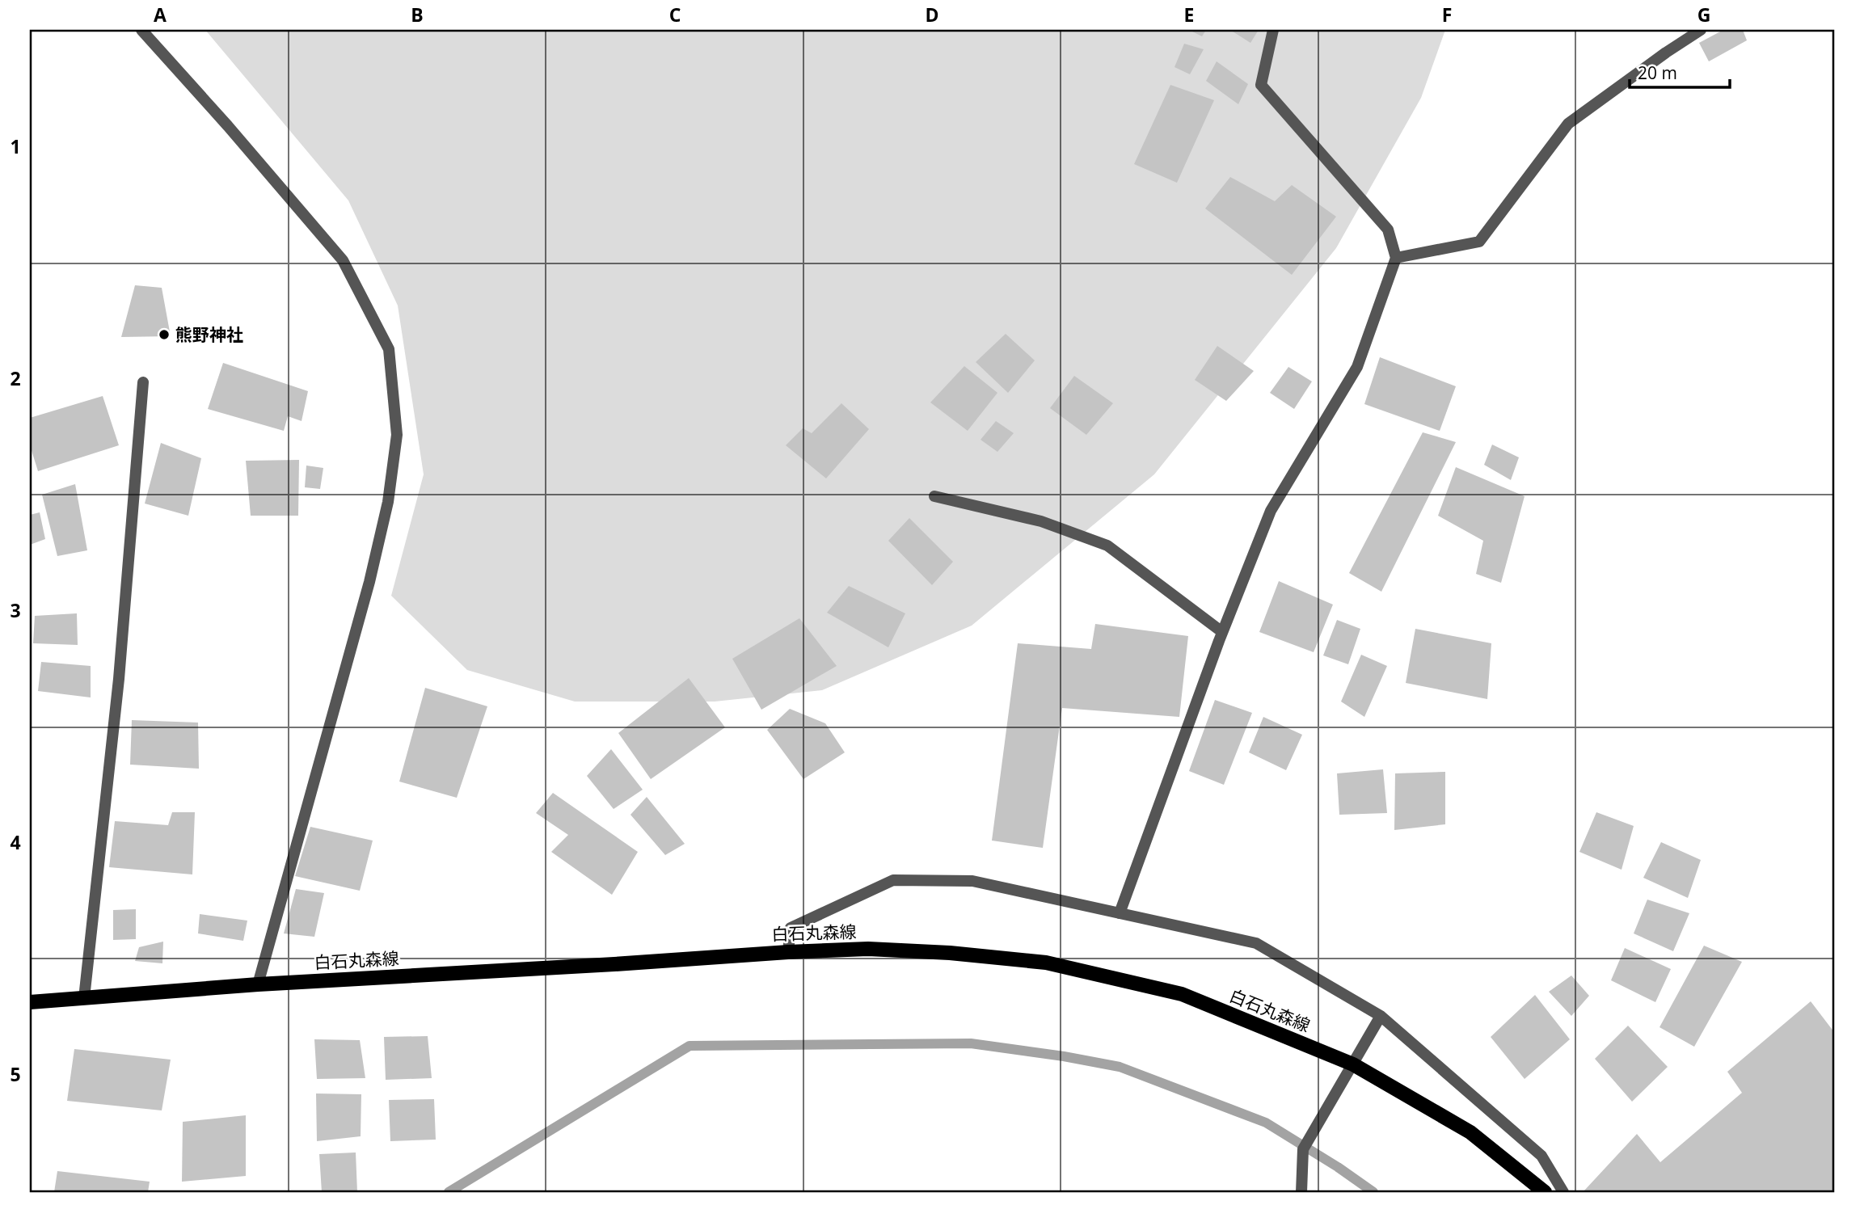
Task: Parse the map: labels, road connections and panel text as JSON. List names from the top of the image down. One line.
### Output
{"streets":{"main road":["白石丸森線"]},"places":["熊野神社"],"scale_bar":"20 m","grid":{"columns":["A","B","C","D","E","F","G"],"rows":["1","2","3","4","5"]}}
